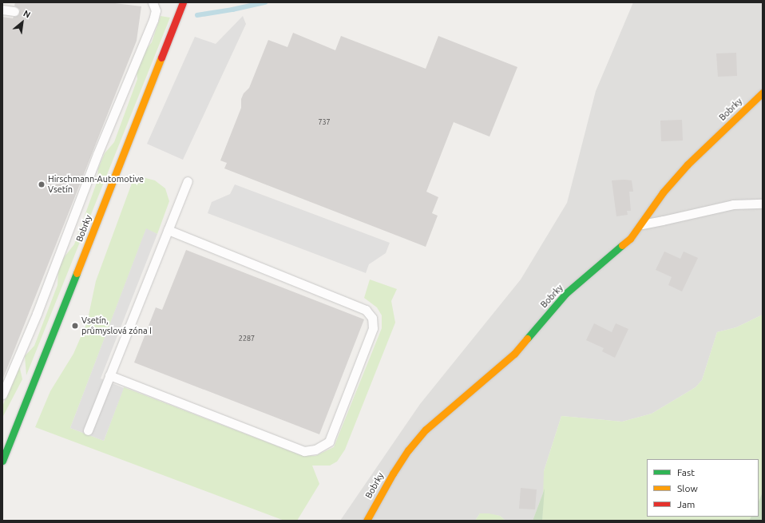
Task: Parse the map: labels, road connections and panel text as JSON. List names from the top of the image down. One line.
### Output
{"streets":{"street":["Bobrky"]},"places":["Hirschmann-Automotive Vsetín","Vsetín, průmyslová zóna I"],"house_numbers":["737","2287"],"legend":["Fast","Slow","Jam"],"north":"top right"}
